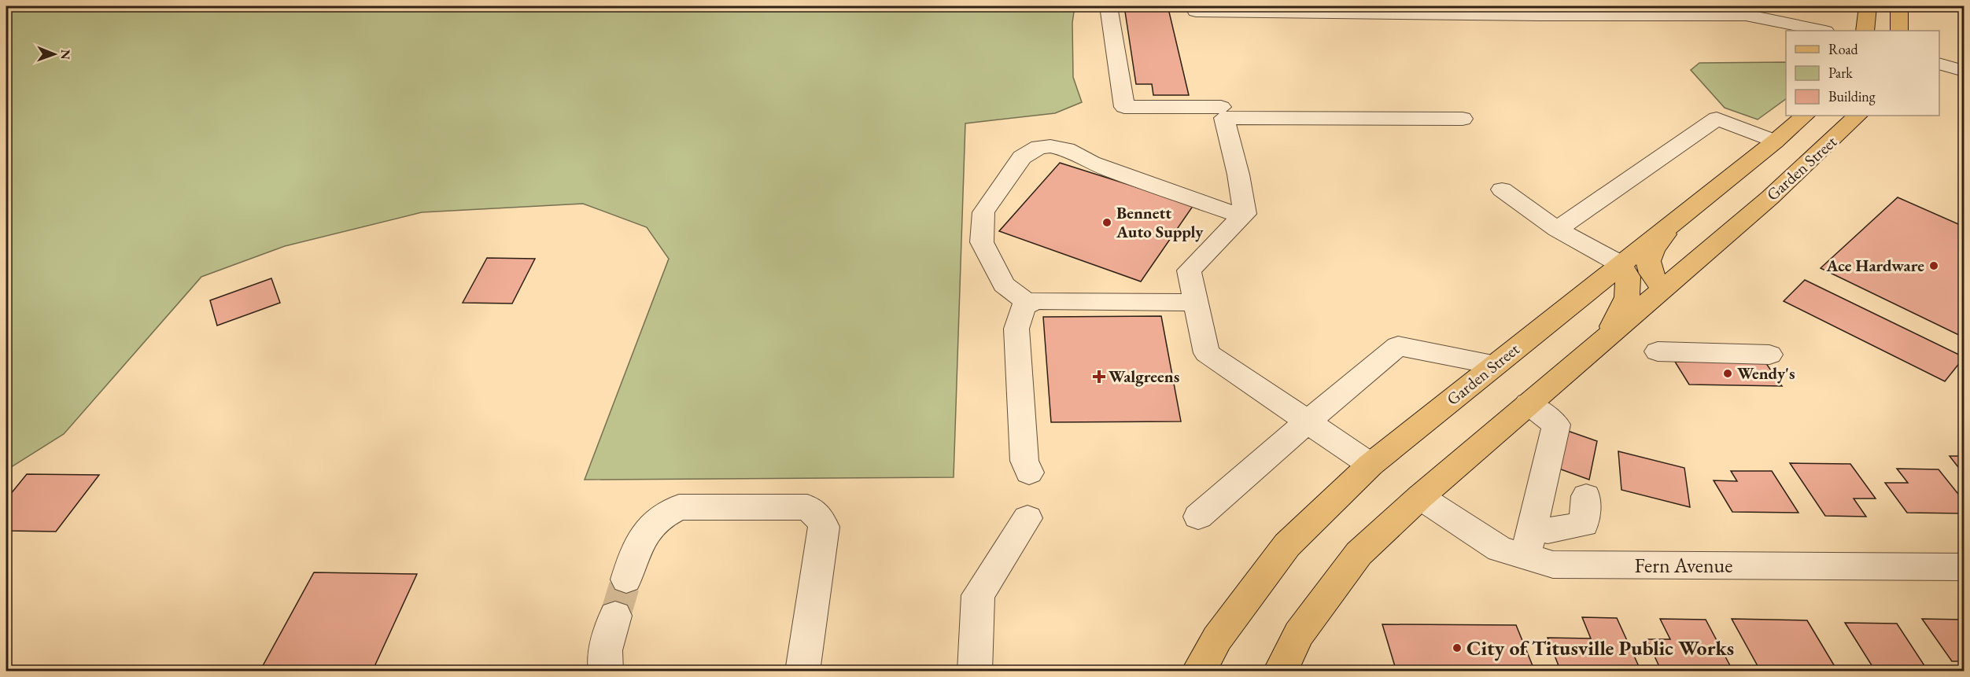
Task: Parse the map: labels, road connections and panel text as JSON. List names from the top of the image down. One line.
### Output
{"streets":{"main road":["Garden Street"],"street":["Fern Avenue"]},"crossings":[["Garden Street","Fern Avenue"]],"places":{"other":["Bennett Auto Supply","Ace Hardware","Wendy's","City of Titusville Public Works"],"health":["Walgreens"]},"legend":["Road","Park","Building"],"north":"right"}
